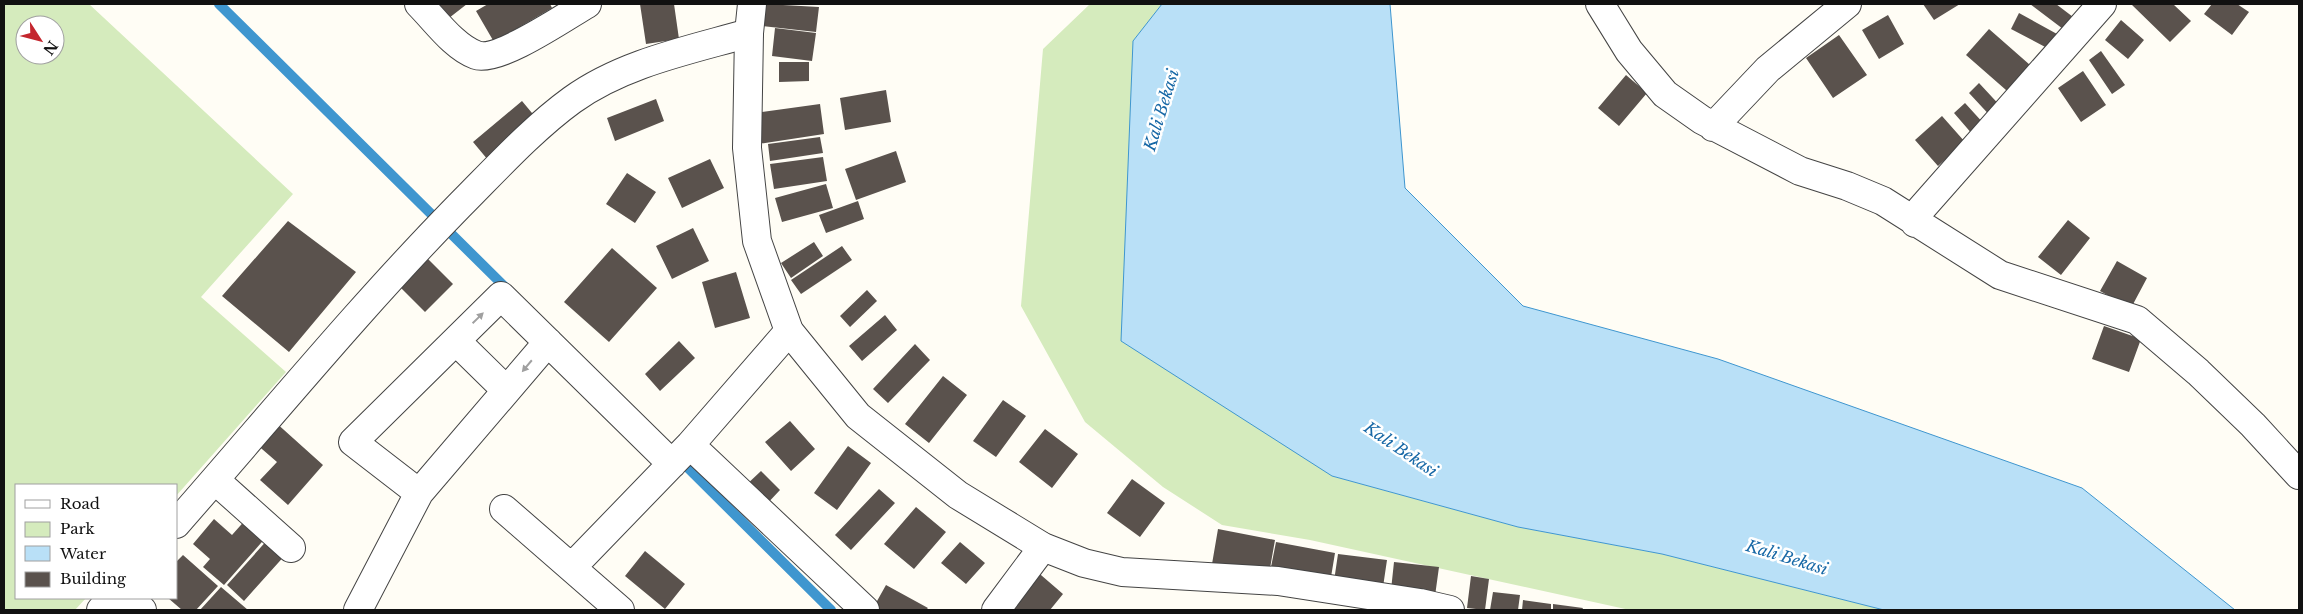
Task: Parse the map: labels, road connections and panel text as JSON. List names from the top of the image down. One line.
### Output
{"water":["Kali Bekasi"],"legend":["Road","Park","Water","Building"],"north":"bottom right"}
